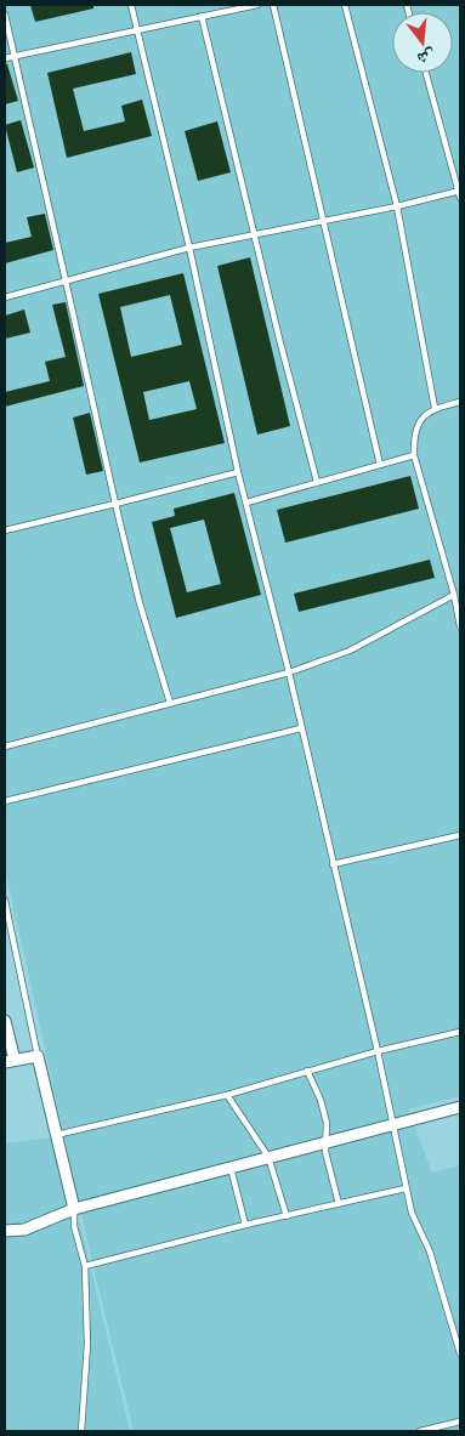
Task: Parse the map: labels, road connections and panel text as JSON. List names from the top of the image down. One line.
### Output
{"north":"bottom"}
